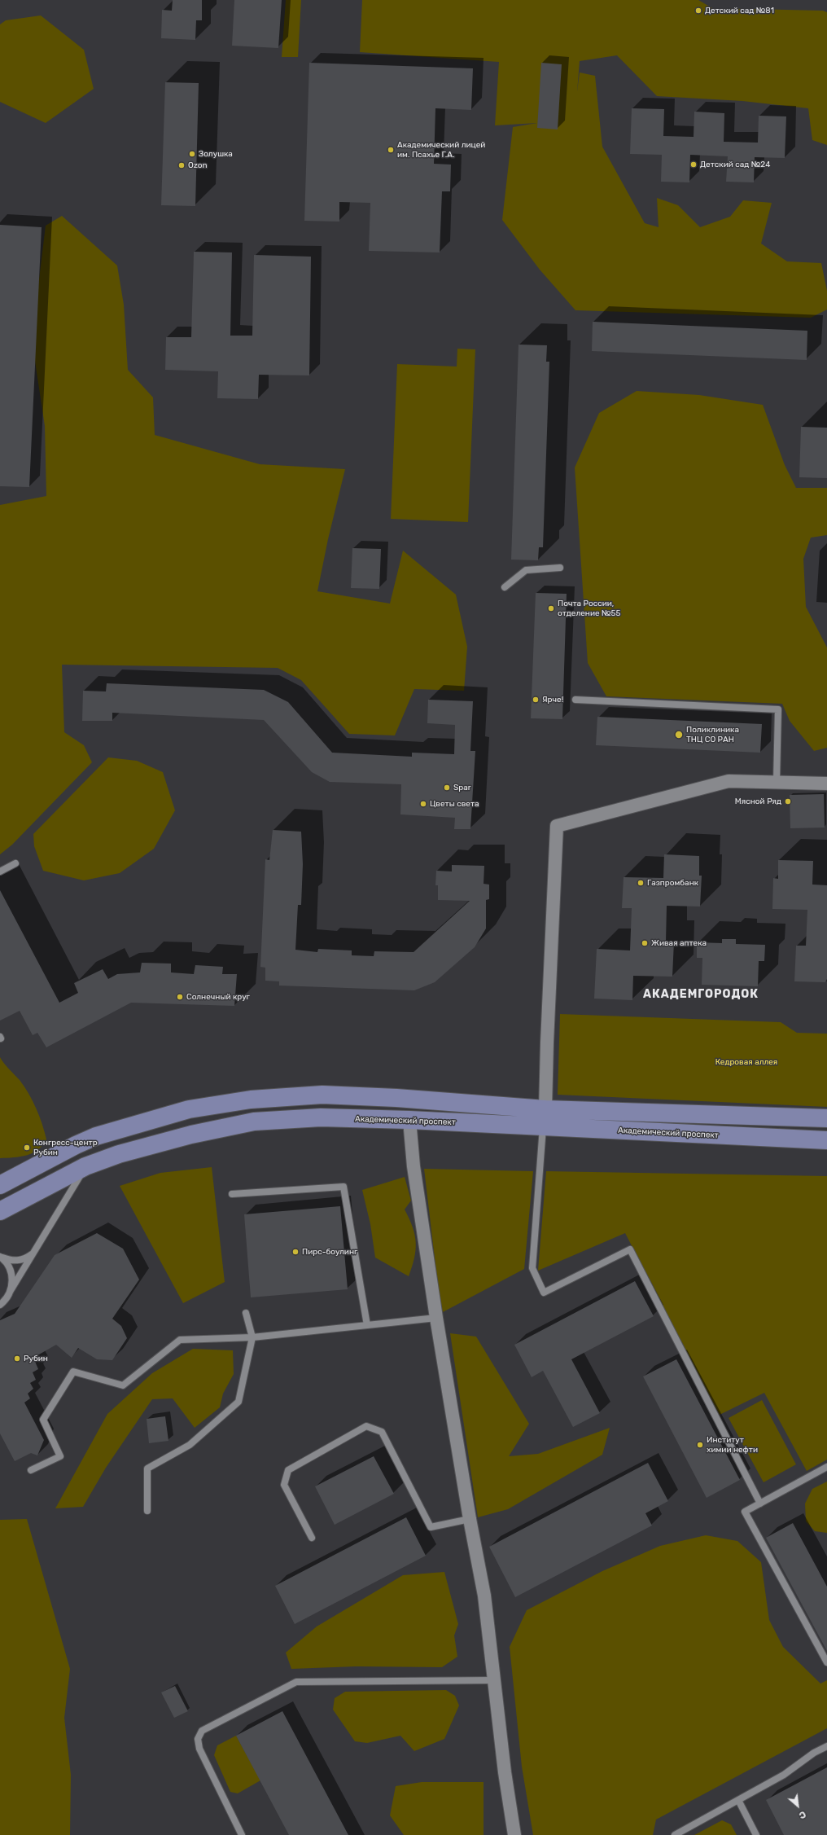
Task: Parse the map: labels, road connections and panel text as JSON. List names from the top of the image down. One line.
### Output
{"streets":{"main road":["Академический проспект"]},"districts":["АКАДЕМГОРОДОК"],"parks":["Кедровая аллея"],"places":["Детский сад №81","Академический лицей им. Псахье Г.А.","Золушка","Детский сад №24","Ozon","Почта России, отделение №55","Ярче!","Поликлиника ТНЦ СО РАН","Spar","Мясной Ряд","Цветы света","Газпромбанк","Живая аптека","Солнечный круг","Конгресс-центр Рубин","Пирс-боулинг","Рубин","Институт химии нефти"],"north":"bottom right"}
